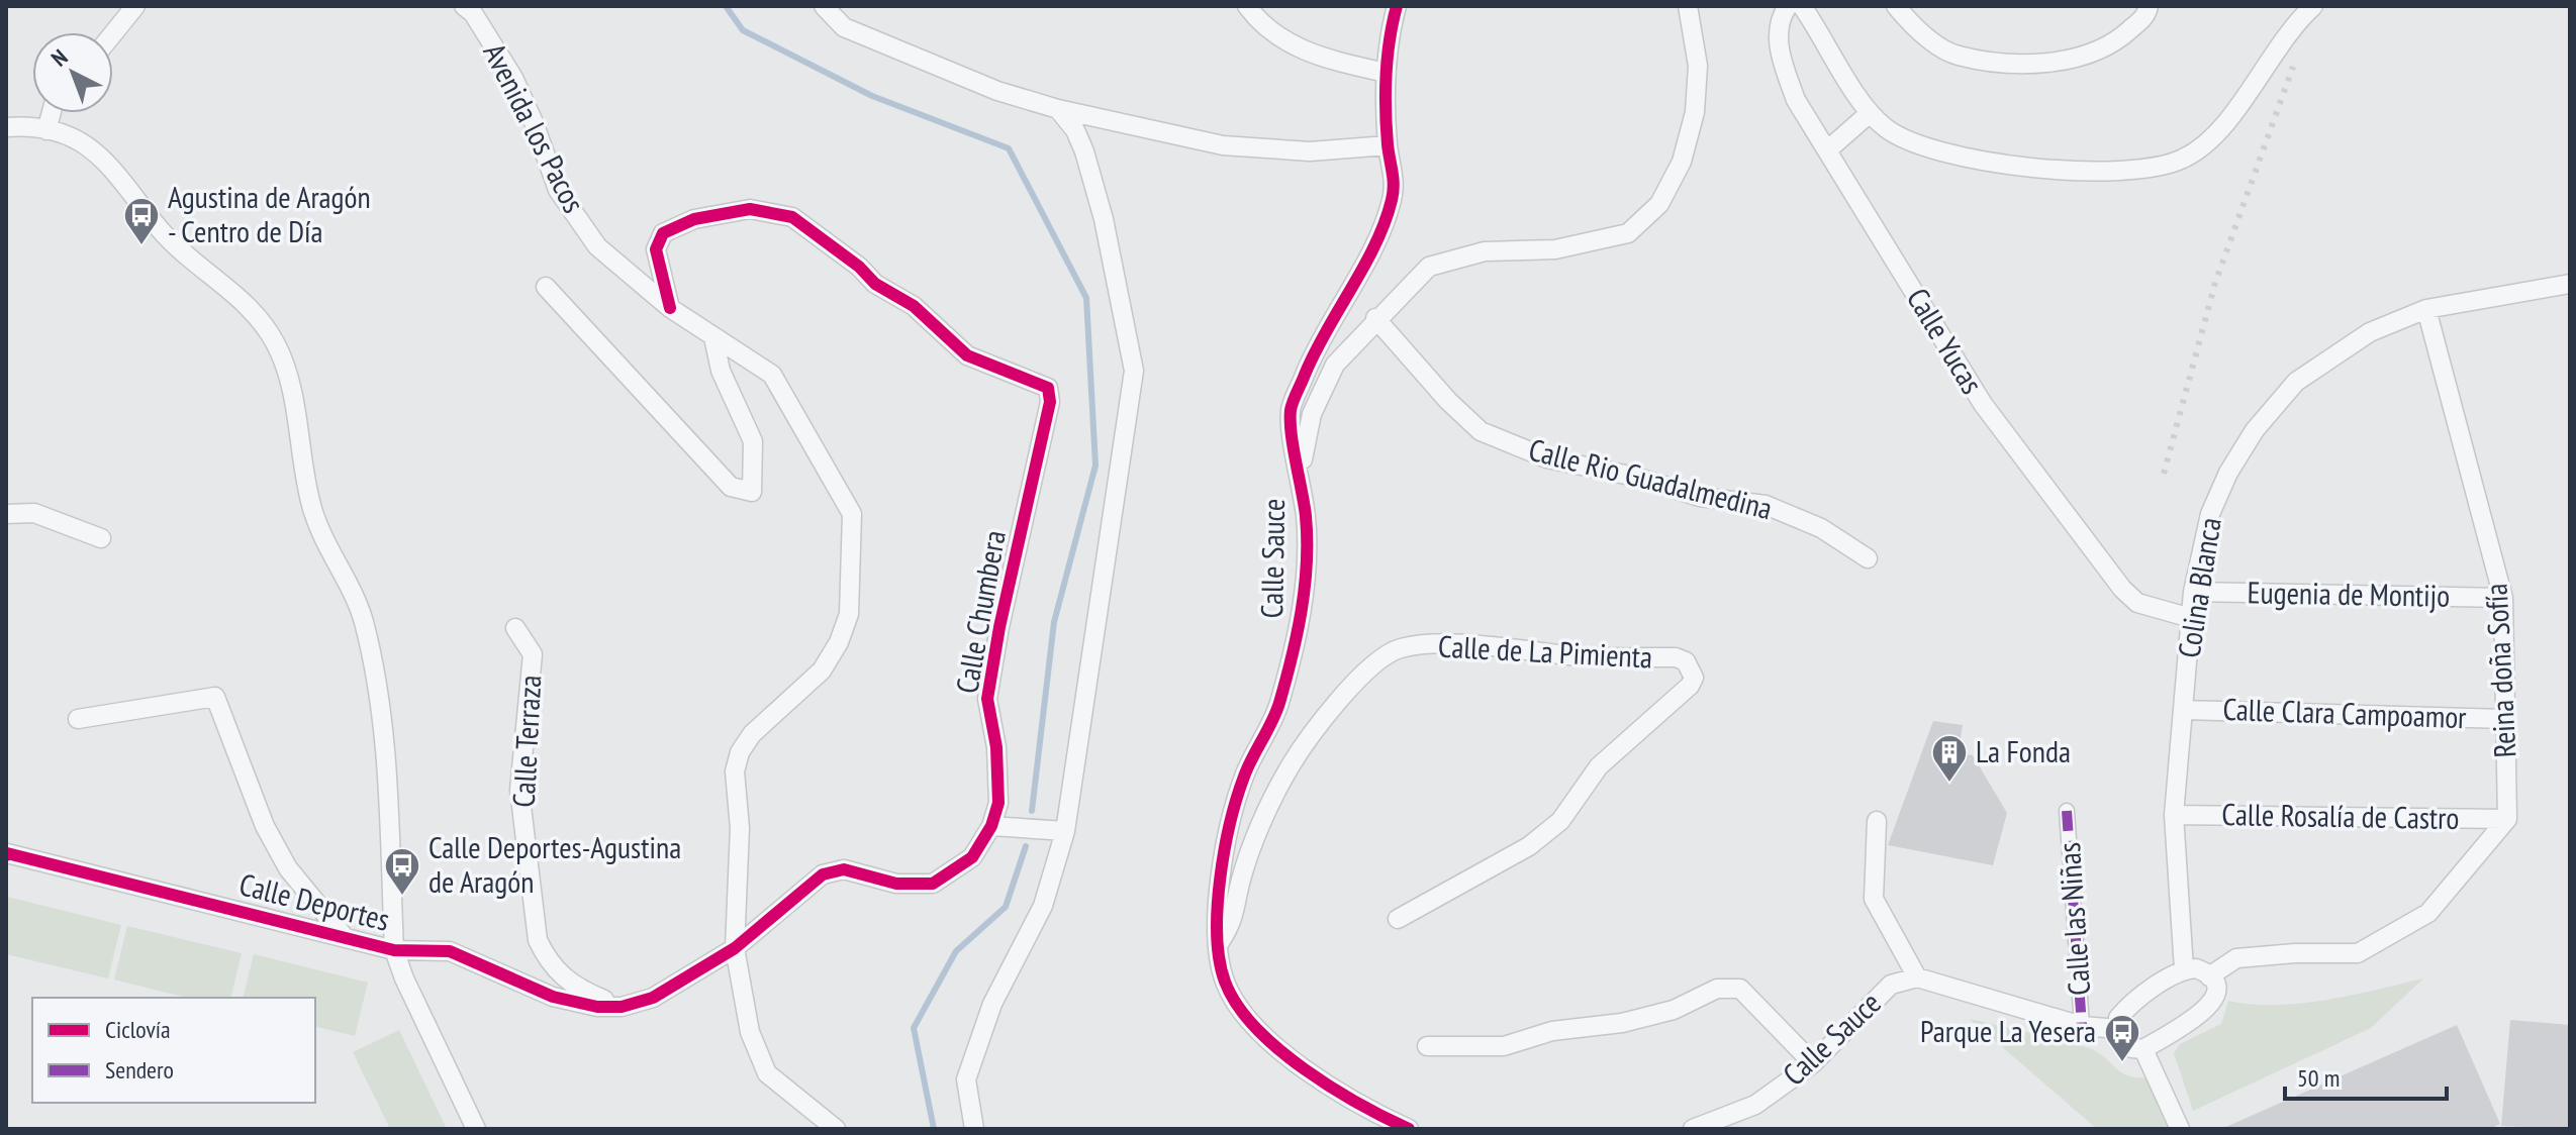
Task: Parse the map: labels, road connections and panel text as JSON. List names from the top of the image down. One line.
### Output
{"streets":{"street":["Avenida los Pacos","Calle Yucas","Calle Rio Guadalmedina","Calle Sauce","Colina Blanca","Eugenia de Montijo","Calle Chumbera","Calle de La Pimienta","Reina doña Sofía","Calle Clara Campoamor","Calle Terraza","Calle Rosalía de Castro","Calle Deportes","Calle las Niñas"]},"crossings":[["Avenida los Pacos","Calle Chumbera"],["Avenida los Pacos","Calle Deportes"],["Calle Yucas","Colina Blanca"],["Calle Sauce","Calle de La Pimienta"],["Calle Sauce","Calle las Niñas"],["Colina Blanca","Eugenia de Montijo"],["Colina Blanca","Reina doña Sofía"],["Colina Blanca","Calle Clara Campoamor"],["Colina Blanca","Calle Rosalía de Castro"],["Eugenia de Montijo","Reina doña Sofía"],["Calle Chumbera","Calle Deportes"],["Reina doña Sofía","Calle Clara Campoamor"],["Reina doña Sofía","Calle Rosalía de Castro"],["Calle Terraza","Calle Deportes"]],"places":{"bus stop":["Agustina de Aragón - Centro de Día","Calle Deportes-Agustina de Aragón","Parque La Yesera"],"building":["La Fonda"]},"legend":["Ciclovía","Sendero"],"scale_bar":"50 m","north":"top left"}
